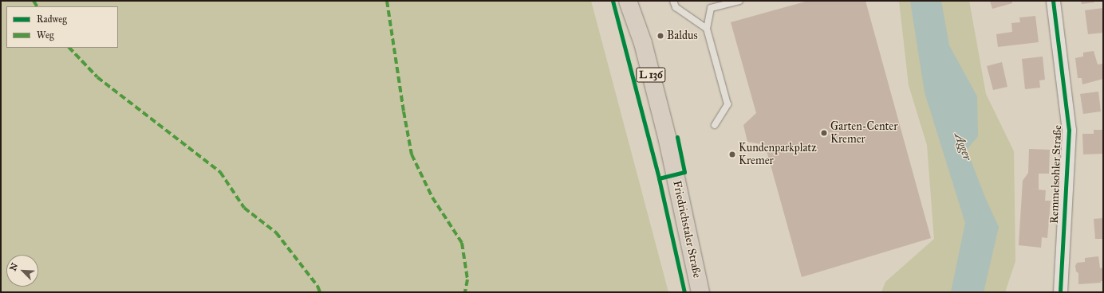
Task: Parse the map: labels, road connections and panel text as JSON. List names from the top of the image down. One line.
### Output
{"streets":{"main road":["L 136","Friedrichstaler Straße"],"street":["Remmelsohler Straße"]},"water":["Agger"],"places":["Baldus","Garten-Center Kremer","Kundenparkplatz Kremer"],"legend":["Radweg","Weg"],"north":"top left"}
